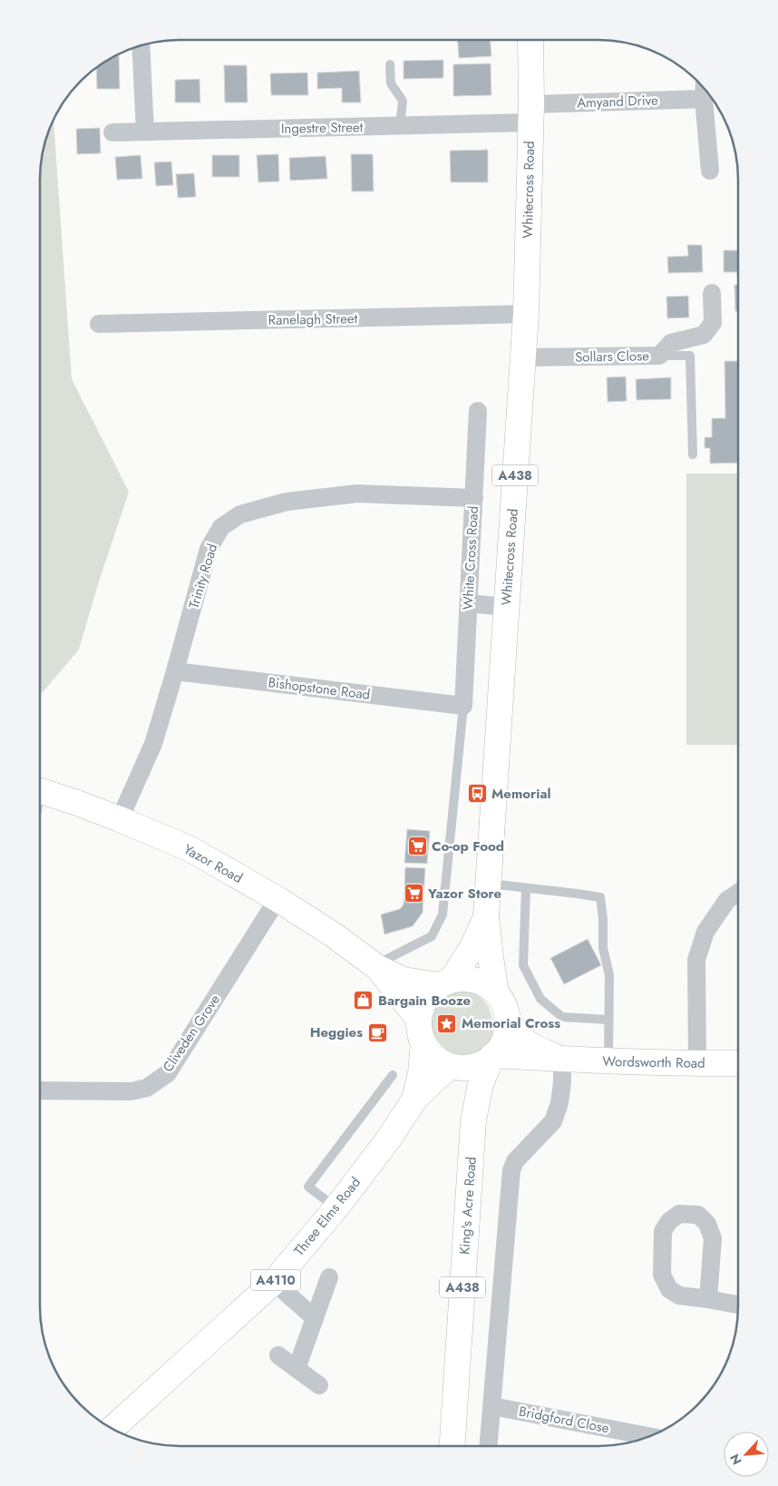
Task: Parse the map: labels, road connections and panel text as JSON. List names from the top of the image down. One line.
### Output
{"streets":{"main road":["Whitecross Road","A438","Yazor Road","Wordsworth Road","King's Acre Road","Three Elms Road","A4110"],"street":["Amyand Drive","Ingestre Street","Ranelagh Street","Sollars Close","White Cross Road","Trinity Road","Bishopstone Road","Cliveden Grove","Bridgford Close"]},"crossings":[["Amyand Drive","Ingestre Street"],["Amyand Drive","Whitecross Road"],["Ingestre Street","Whitecross Road"],["Whitecross Road","Ranelagh Street"],["Whitecross Road","Sollars Close"],["Whitecross Road","A438"],["Whitecross Road","Yazor Road"],["Whitecross Road","Wordsworth Road"],["Whitecross Road","King's Acre Road"],["Whitecross Road","Three Elms Road"],["A438","Yazor Road"],["A438","Wordsworth Road"],["A438","King's Acre Road"],["A438","Three Elms Road"],["White Cross Road","Trinity Road"],["White Cross Road","Bishopstone Road"],["Trinity Road","Bishopstone Road"],["Trinity Road","Yazor Road"],["Yazor Road","Cliveden Grove"],["Yazor Road","Wordsworth Road"],["Yazor Road","King's Acre Road"],["Yazor Road","Three Elms Road"],["Wordsworth Road","King's Acre Road"],["Wordsworth Road","Three Elms Road"],["King's Acre Road","Three Elms Road"]],"places":{"bus stop":["Memorial"],"supermarket":["Co-op Food","Yazor Store"],"shop":["Bargain Booze"],"place":["Memorial Cross"],"cafe":["Heggies"]},"north":"bottom left"}
